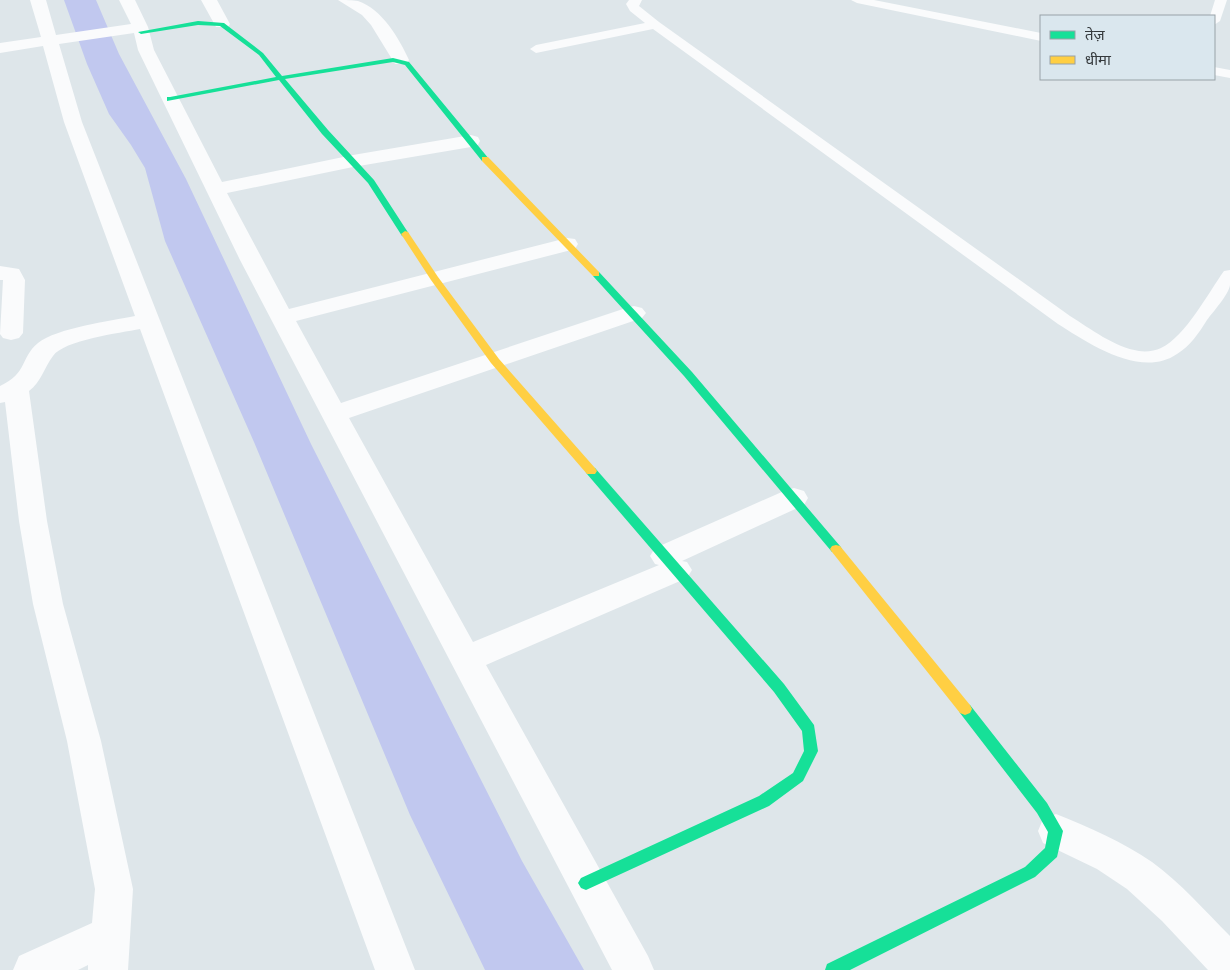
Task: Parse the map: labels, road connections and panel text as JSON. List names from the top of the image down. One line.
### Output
{"legend":["तेज़","धीमा"]}
